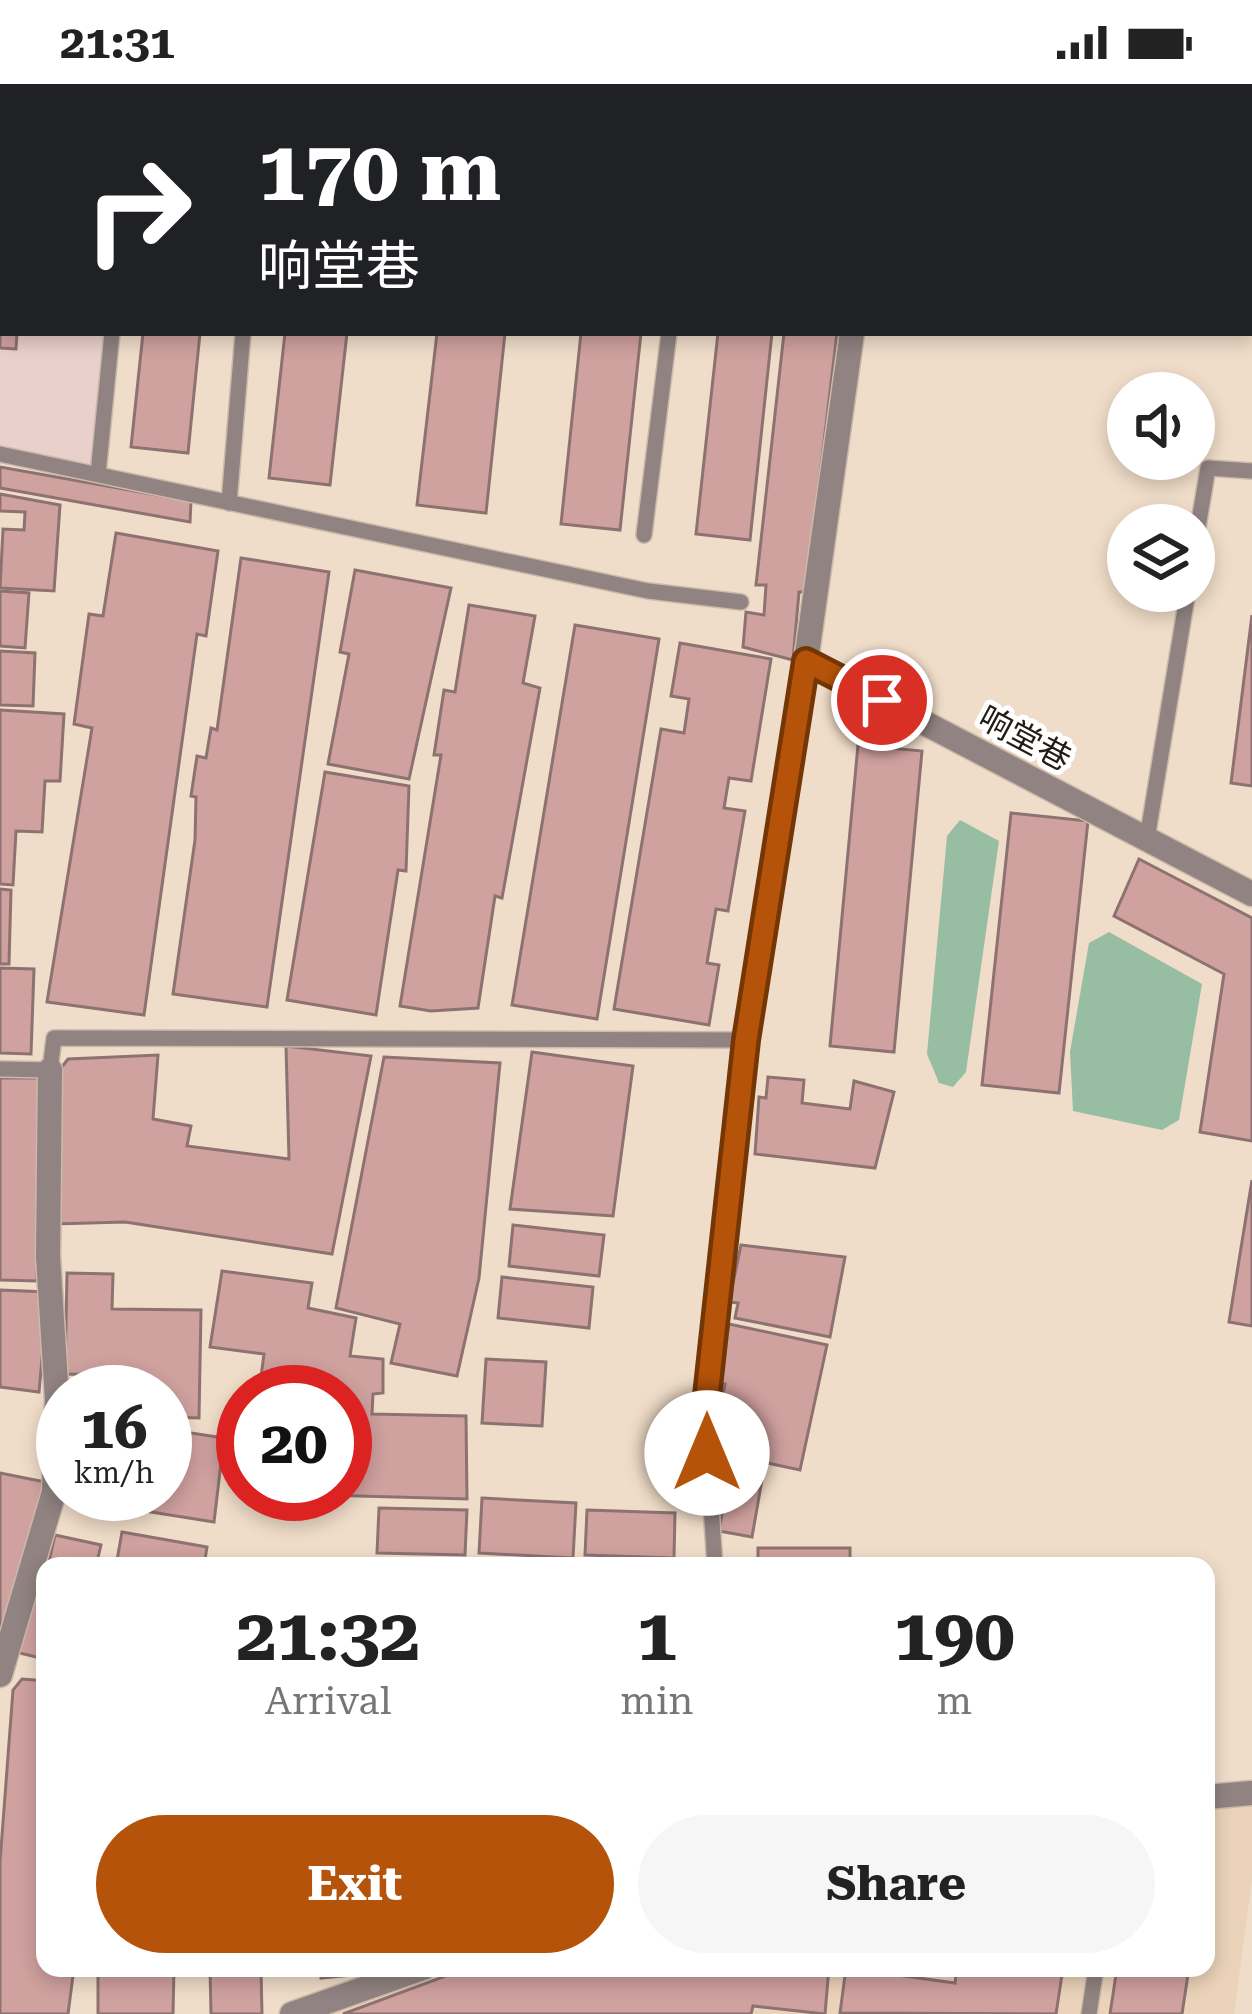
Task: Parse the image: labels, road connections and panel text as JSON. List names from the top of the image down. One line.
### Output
{"streets":{"street":["响堂巷"]},"page":{"status":"21:31","turn":["170 m","响堂巷"],"speed":"16 km/h","limit":"20","eta":["21:32","Arrival","1","min","190","m"],"buttons":["Exit","Share"]}}
